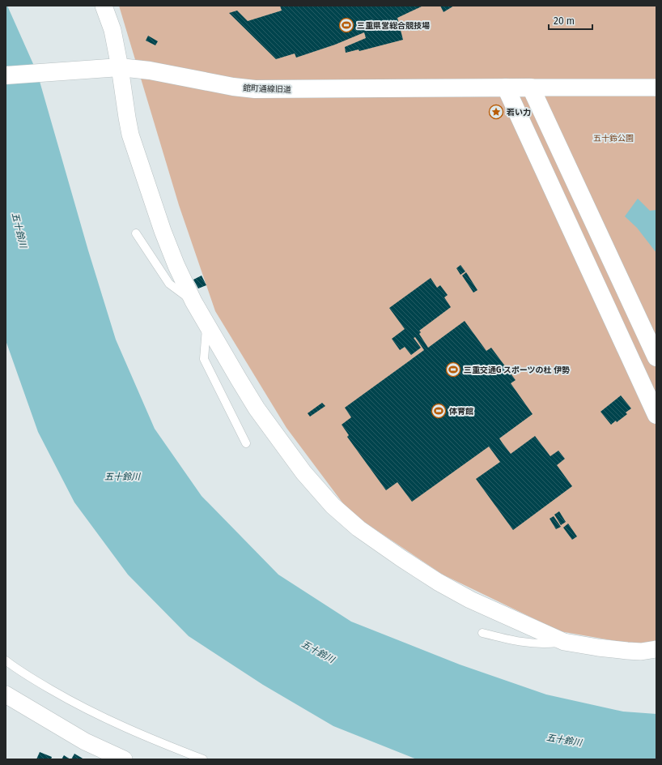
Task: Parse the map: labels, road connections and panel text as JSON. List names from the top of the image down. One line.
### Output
{"streets":{"street":["館町通線旧道"]},"water":["五十鈴川"],"parks":["五十鈴公園"],"places":{"sports":["三重県営総合競技場","三重交通G スポーツの杜 伊勢","体育館"],"place":["若い力"]},"scale_bar":"20 m"}
